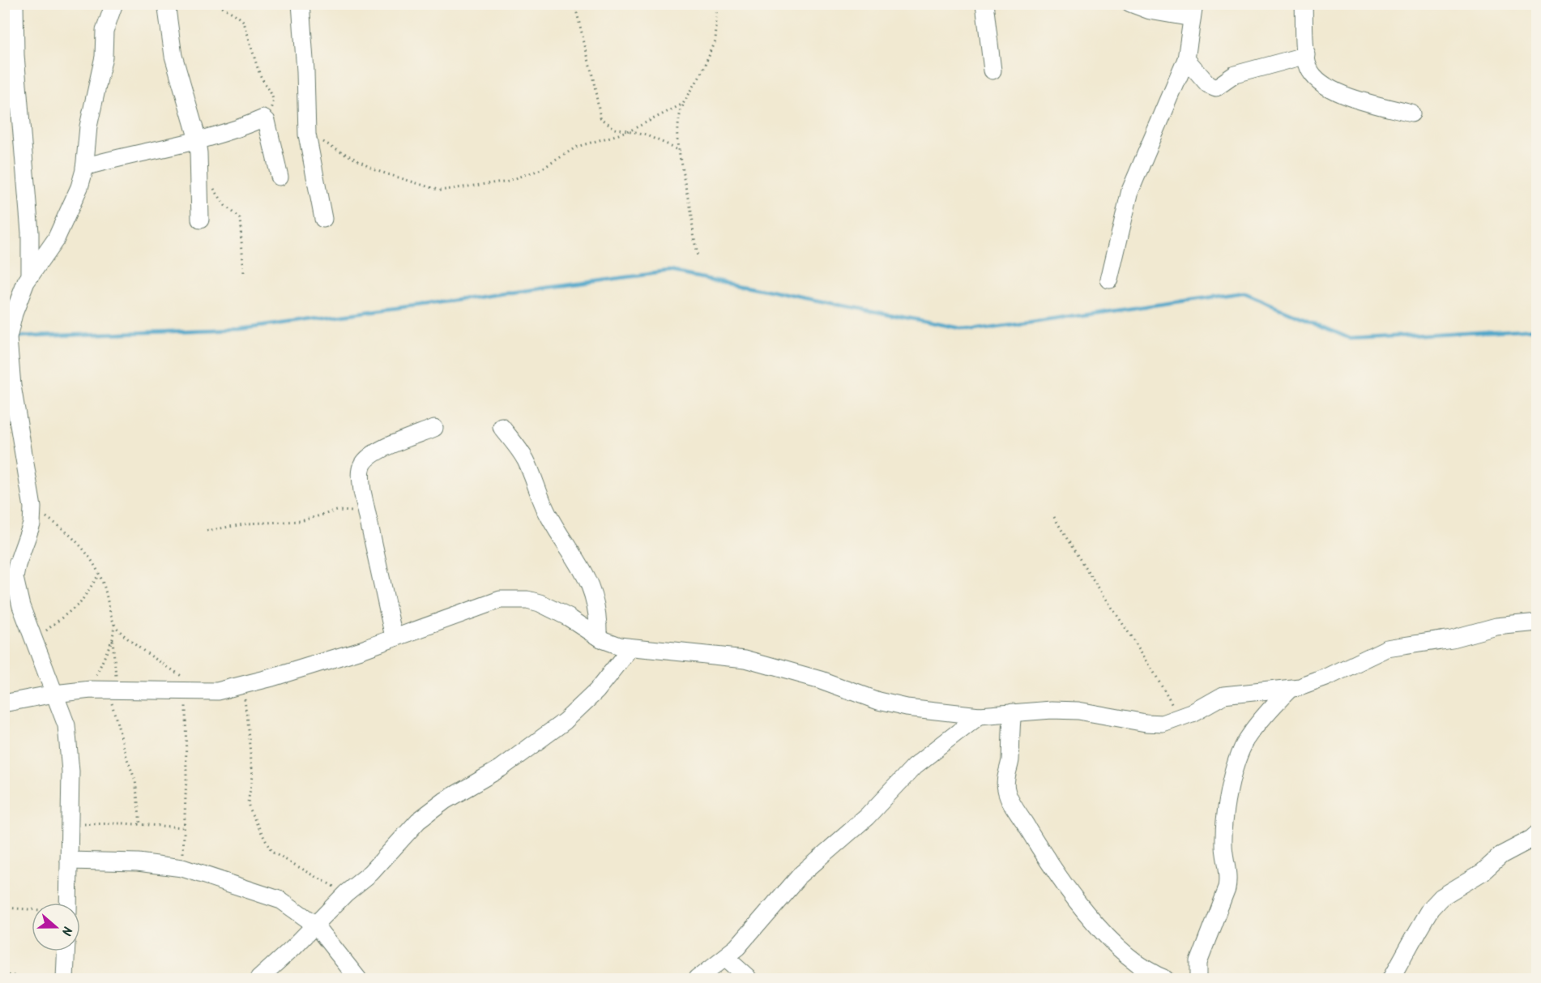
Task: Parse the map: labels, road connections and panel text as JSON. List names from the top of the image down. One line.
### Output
{"north":"right"}
